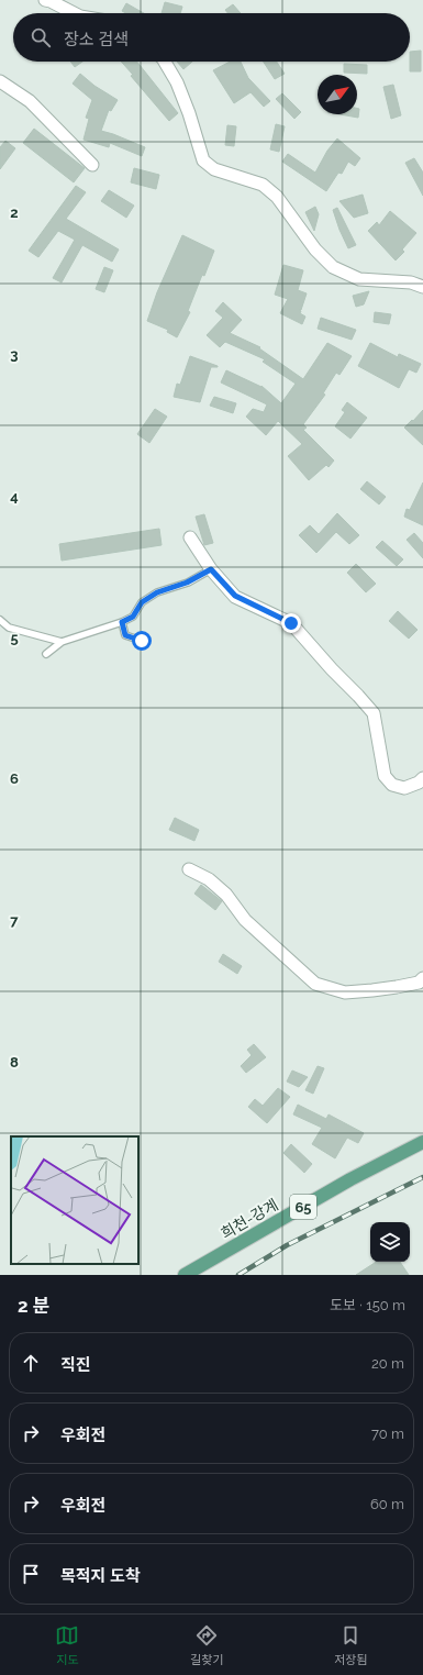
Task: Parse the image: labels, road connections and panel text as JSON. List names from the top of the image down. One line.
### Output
{"streets":{"main road":["65","희천-강계"]},"north":"top right","page":{"search":"장소 검색","heading":["2 분","도보 · 150 m"],"list":[["직진","20 m"],["우회전","70 m"],["우회전","60 m"],"목적지 도착"],"nav":["지도","길찾기","저장됨"]},"grid":{"rows":["2","3","4","5","6","7","8"]}}
